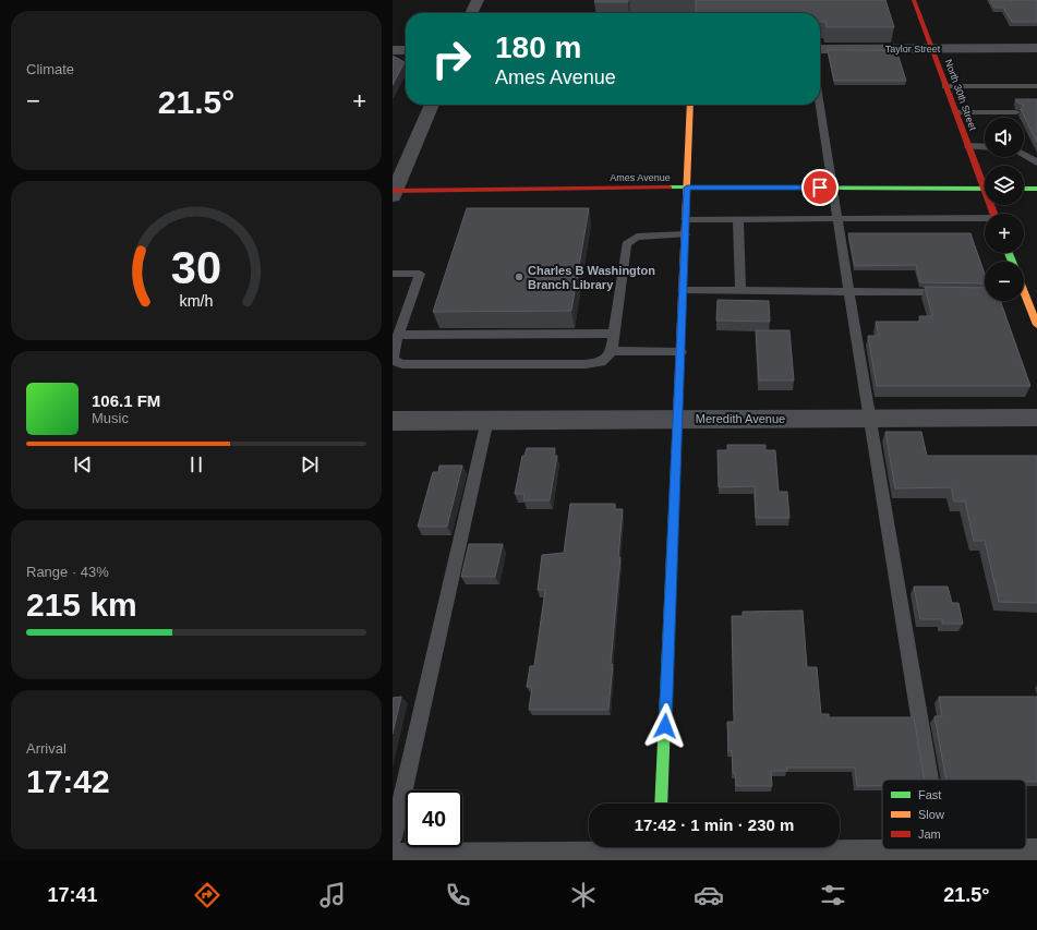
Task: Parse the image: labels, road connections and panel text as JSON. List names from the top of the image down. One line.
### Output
{"streets":{"main road":["North 30th Street","Ames Avenue"],"street":["Taylor Street","Meredith Avenue"]},"crossings":[["Taylor Street","North 30th Street"]],"places":["Charles B Washington Branch Library"],"legend":["Fast","Slow","Jam"],"page":{"tile":["Climate",["Range · 43%","215 km"],["Arrival","17:42"]],"turn":["180 m","Ames Avenue"],"heat":["−","21.5°","+"],"map_buttons":["+","−"],"song":["106.1 FM","Music"],"limit":"40","trip":"17:42 · 1 min · 230 m","tabs":["17:41","21.5°"],"gauge":["30","km/h"]}}
